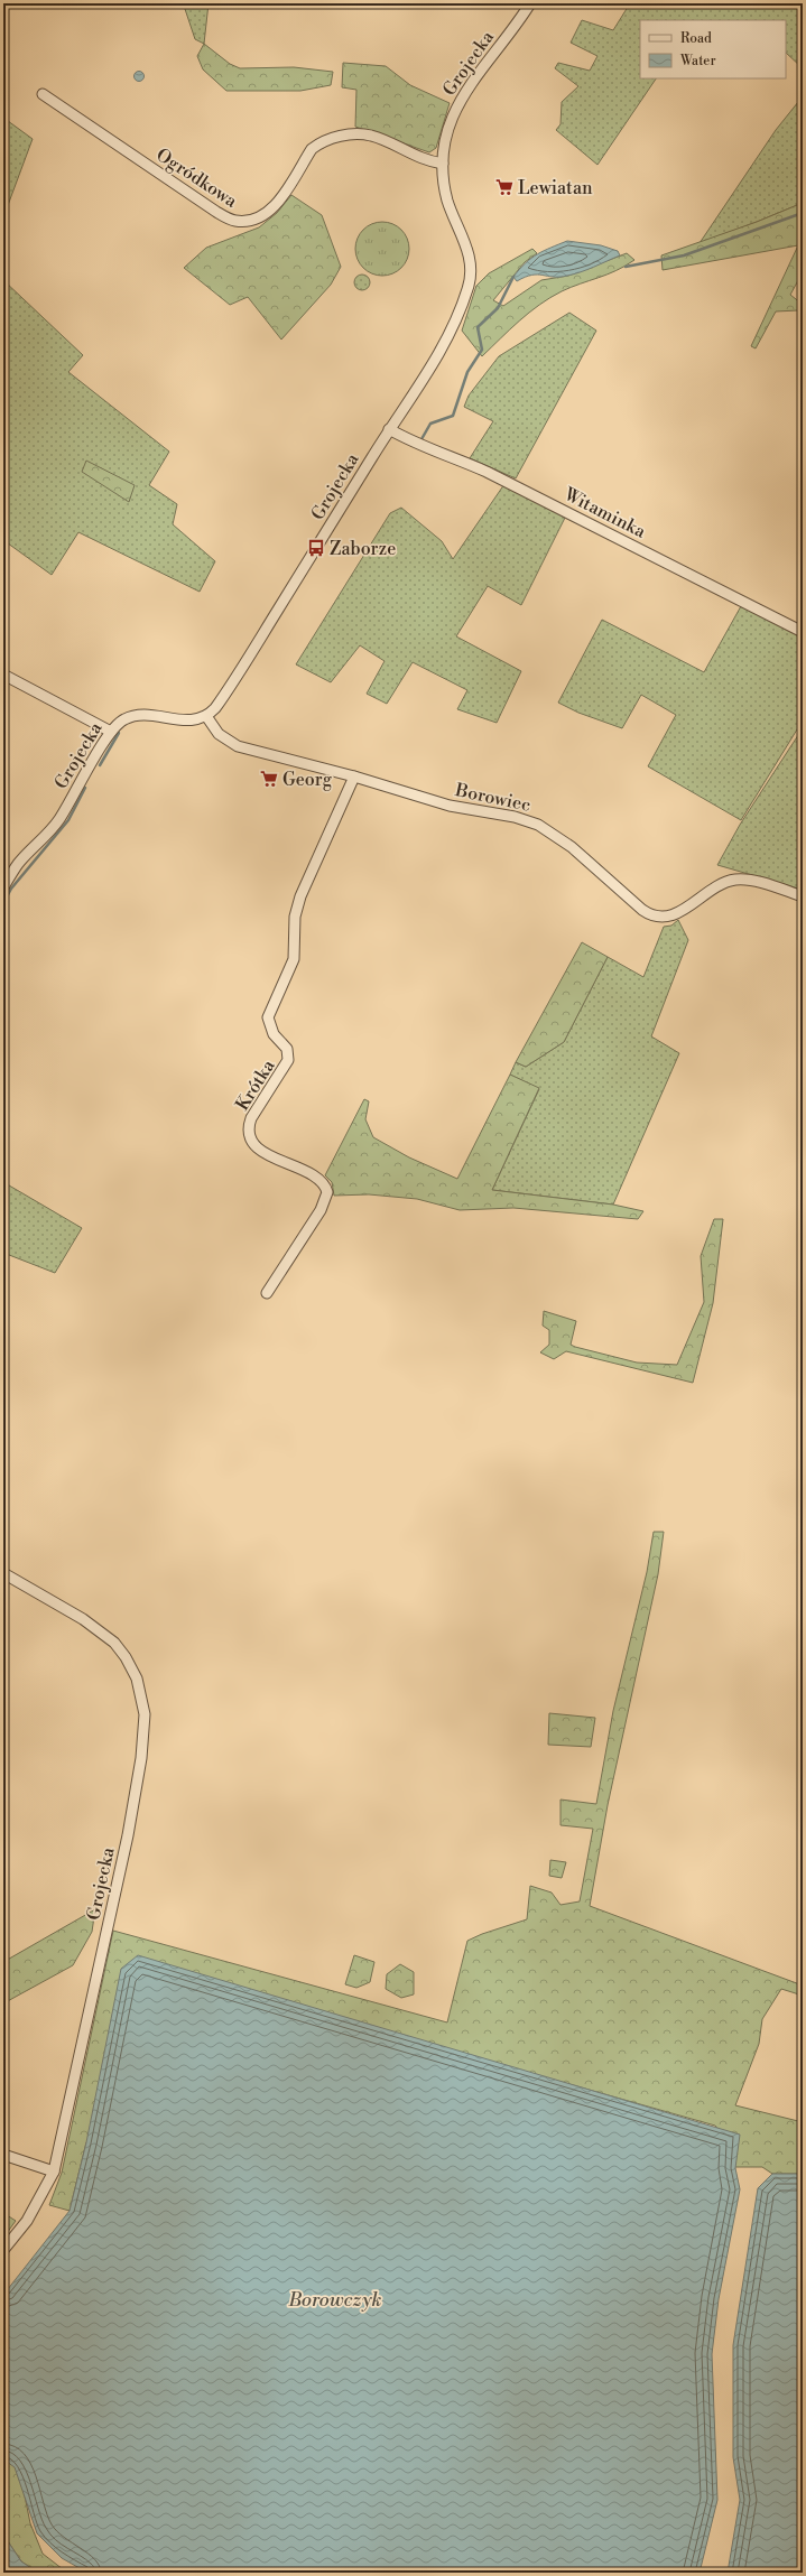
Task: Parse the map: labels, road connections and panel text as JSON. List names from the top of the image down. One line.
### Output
{"streets":{"street":["Grojecka","Ogródkowa","Witaminka","Borowiec","Krótka"]},"crossings":[["Grojecka","Ogródkowa"],["Grojecka","Witaminka"],["Grojecka","Borowiec"],["Borowiec","Krótka"]],"water":["Borowczyk"],"places":{"supermarket":["Lewiatan","Georg"],"bus stop":["Zaborze"]},"legend":["Road","Water"]}
